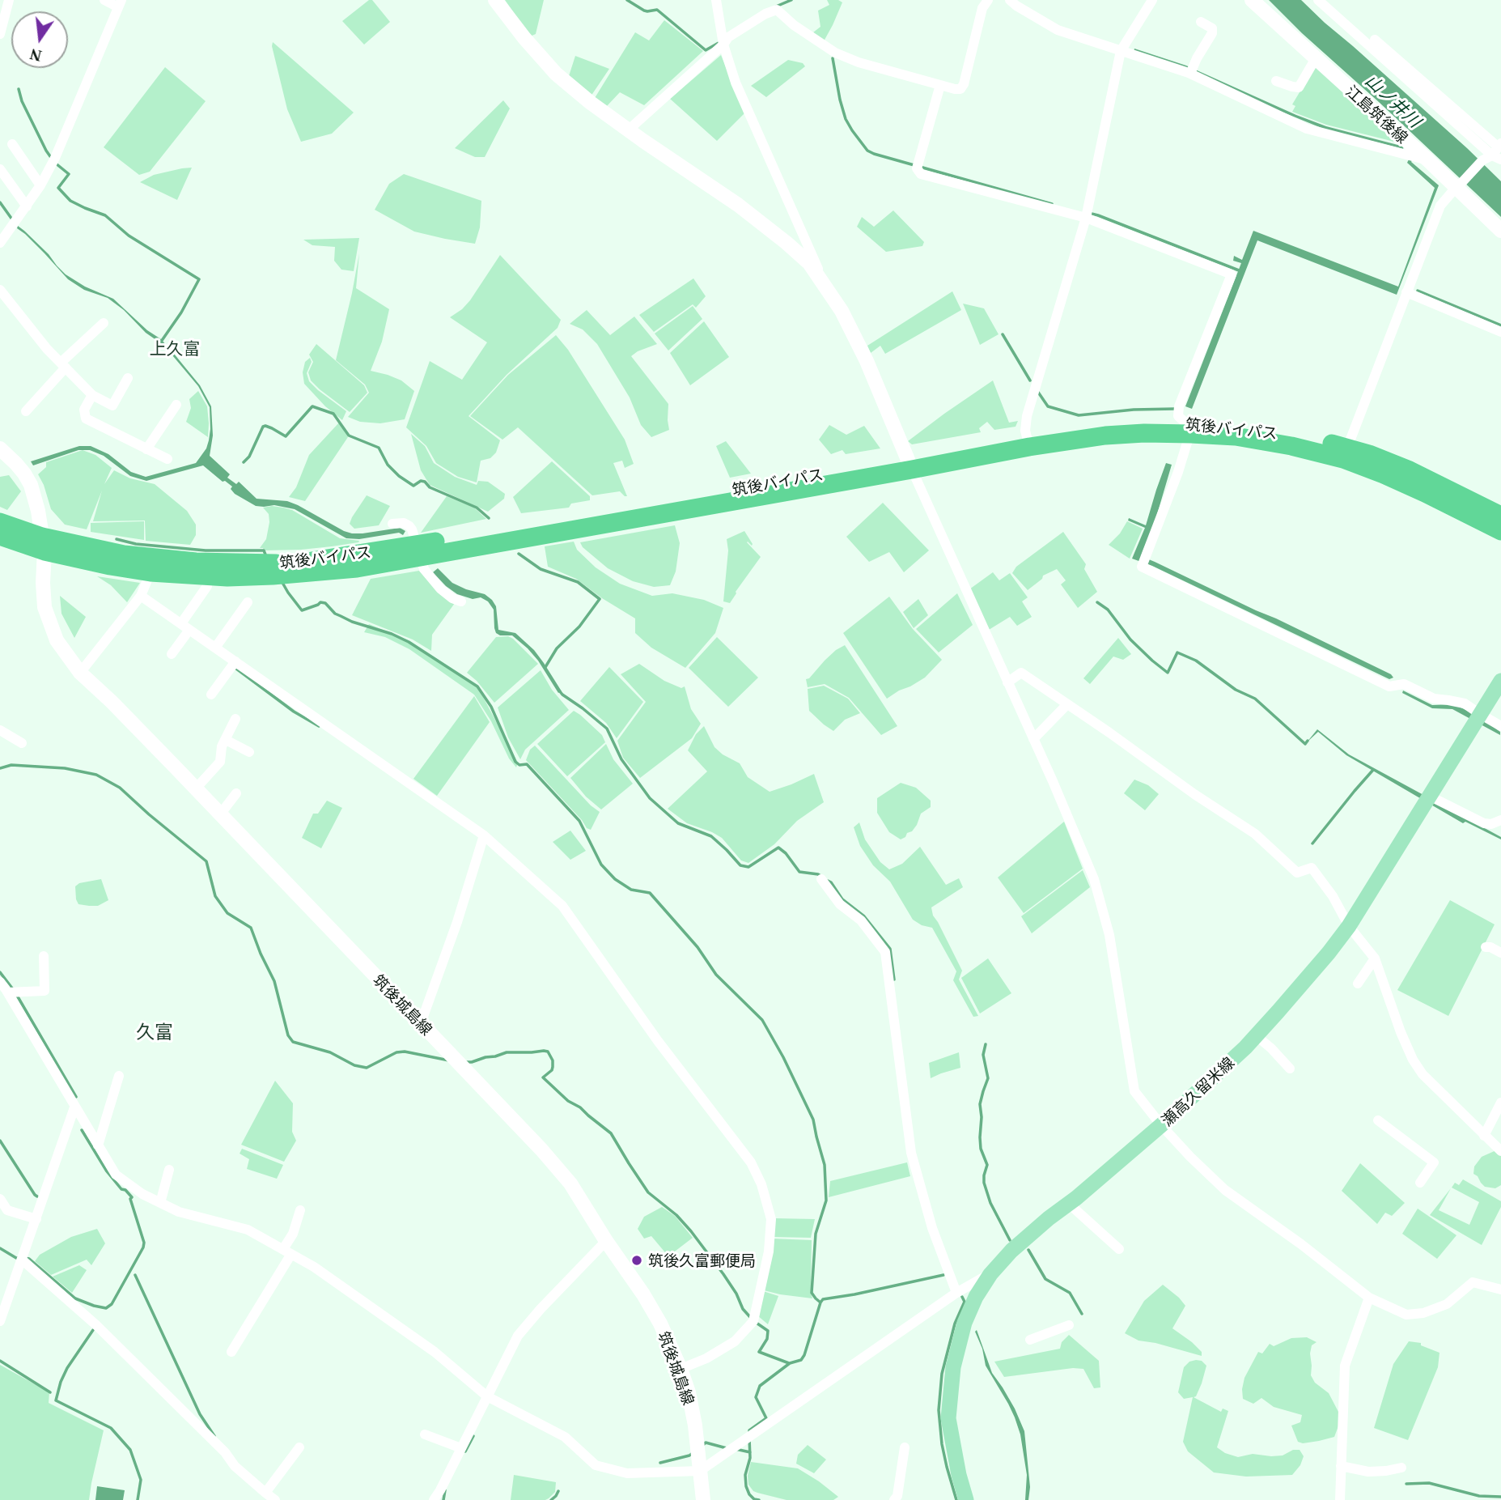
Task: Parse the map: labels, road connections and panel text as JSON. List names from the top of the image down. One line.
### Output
{"streets":{"highway":["筑後バイパス"],"main road":["瀬高久留米線"],"street":["江島筑後線","筑後城島線"]},"crossings":[["筑後バイパス","筑後城島線"]],"districts":["上久富","久富"],"water":["山ノ井川"],"places":["筑後久富郵便局"],"north":"bottom"}
